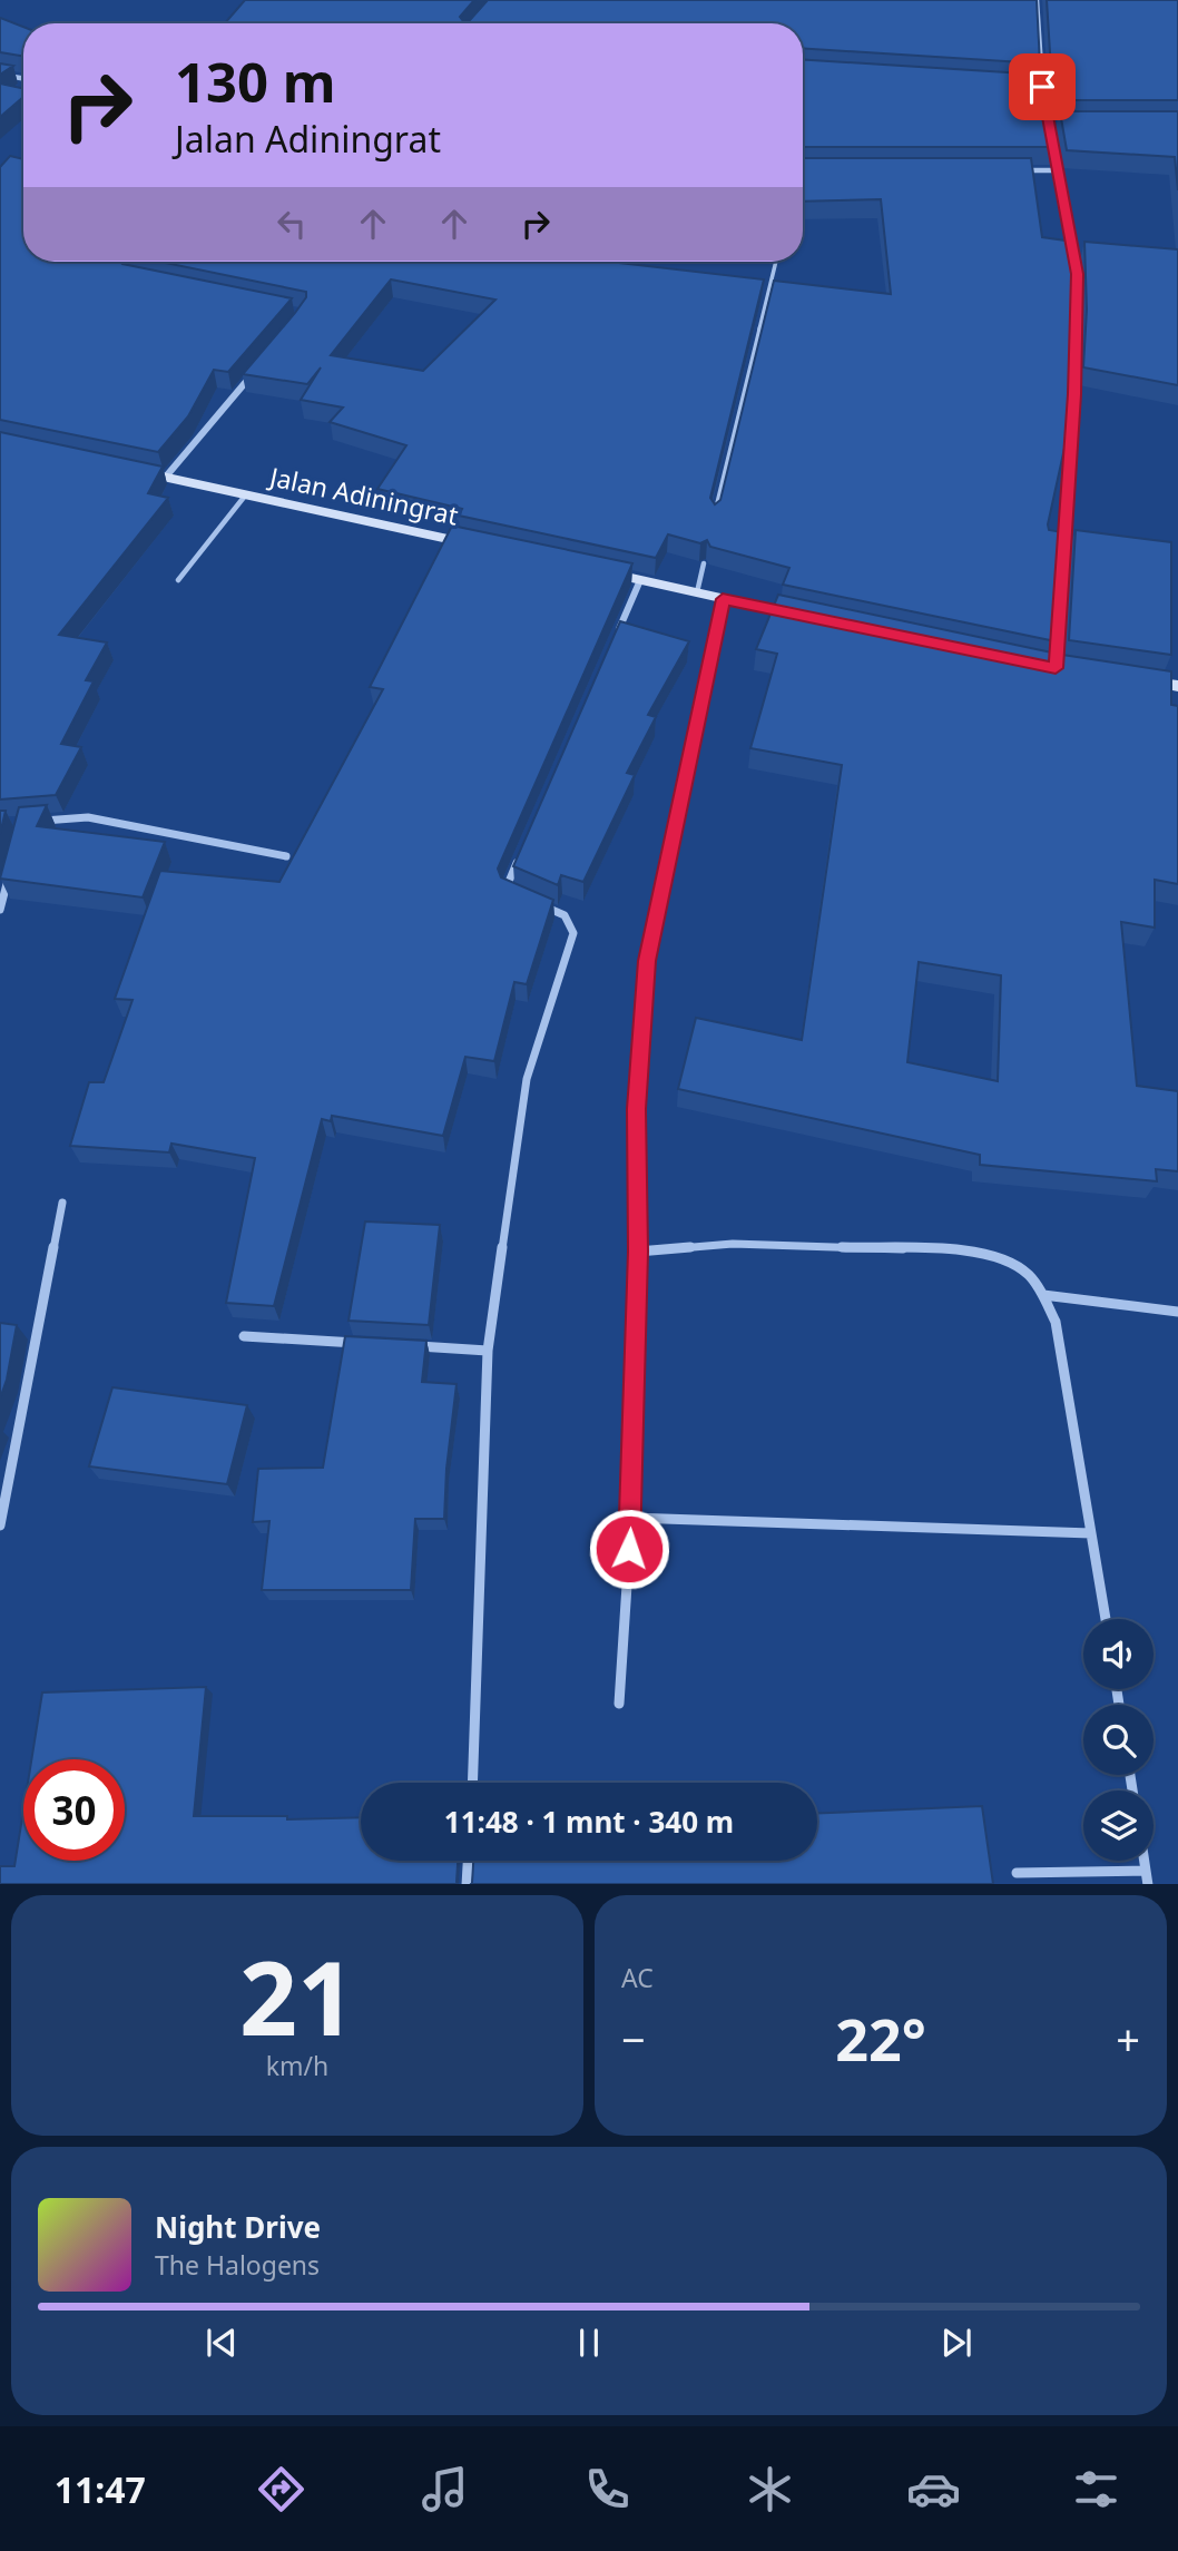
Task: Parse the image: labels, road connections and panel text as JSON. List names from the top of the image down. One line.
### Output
{"streets":{"street":["Jalan Adiningrat"]},"page":{"turn":["130 m","Jalan Adiningrat"],"limit":"30","trip":"11:48 · 1 mnt · 340 m","tile":[["21","km/h"],"AC"],"heat":["−","22°","+"],"song":["Night Drive","The Halogens"],"tabs":"11:47"}}
